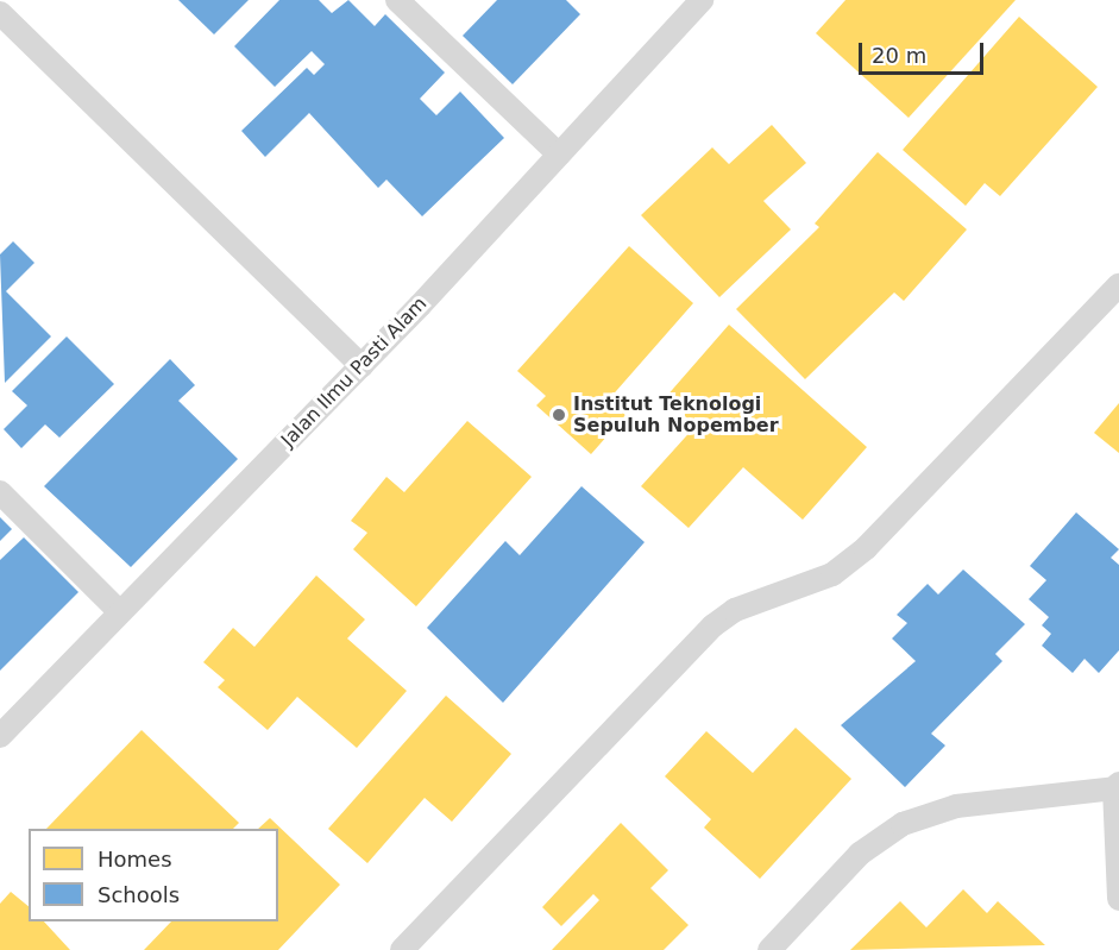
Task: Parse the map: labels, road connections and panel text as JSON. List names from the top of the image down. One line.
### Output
{"streets":{"lane":["Jalan Ilmu Pasti Alam"]},"places":["Institut Teknologi Sepuluh Nopember"],"legend":["Homes","Schools"],"scale_bar":"20 m"}
